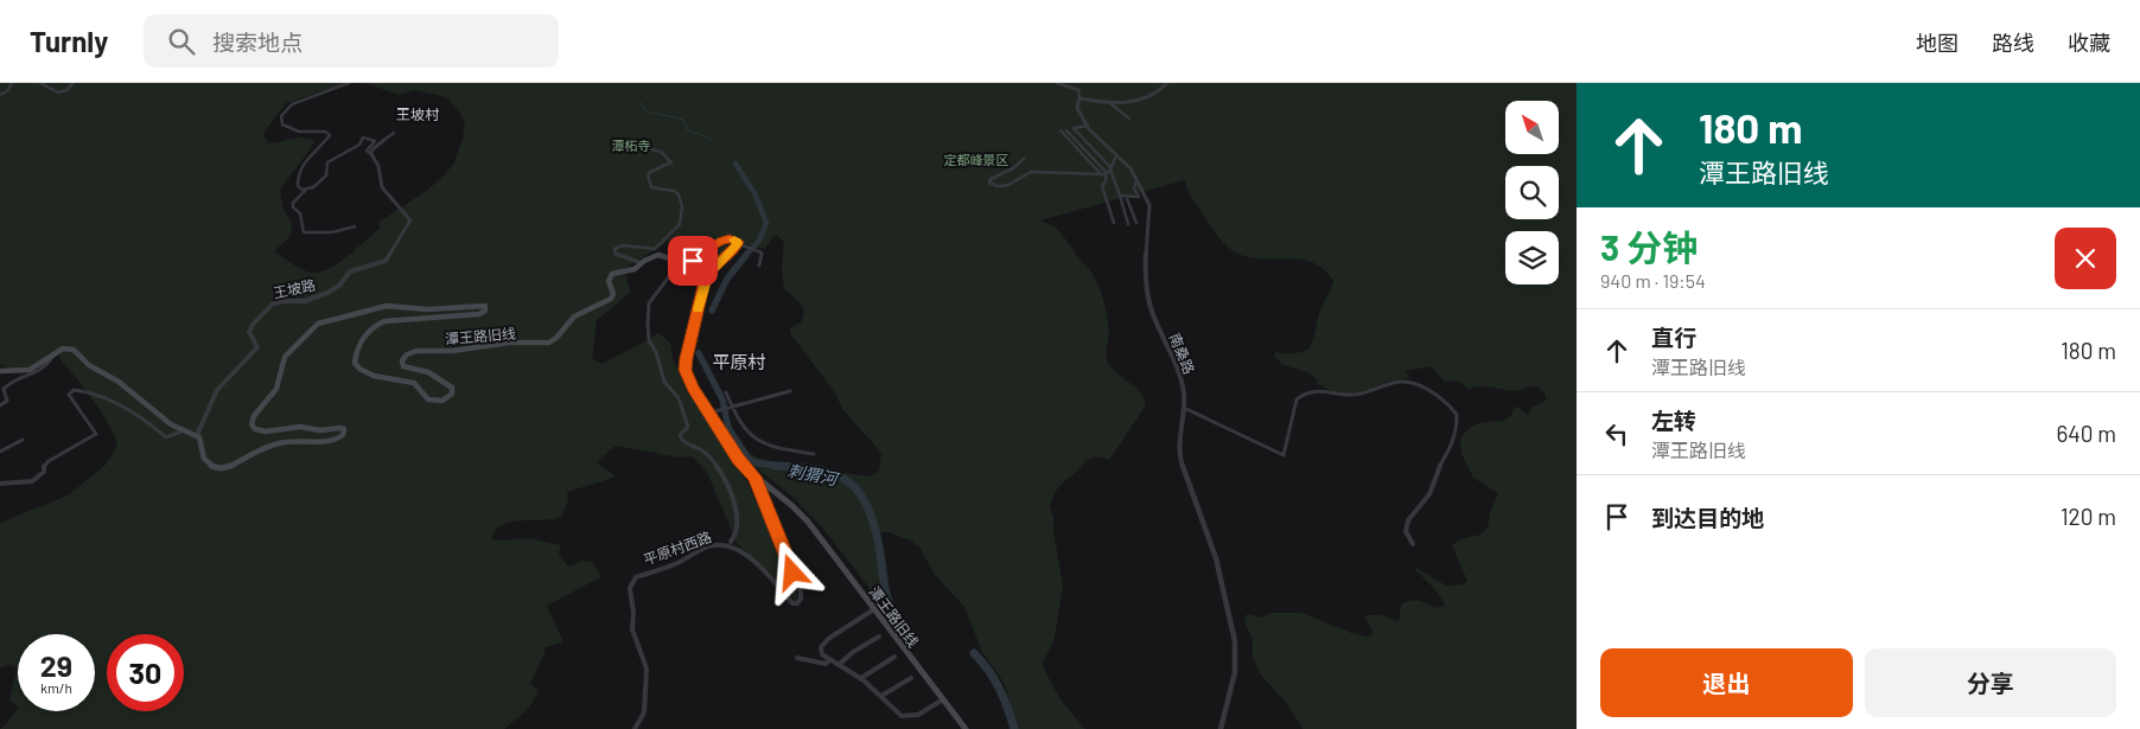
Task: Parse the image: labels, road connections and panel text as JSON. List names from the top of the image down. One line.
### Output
{"streets":{"main road":["潭王路旧线"],"street":["王坡路","南桑路","平原村西路"]},"crossings":[["王坡路","潭王路旧线"],["潭王路旧线","平原村西路"]],"districts":["王坡村","平原村"],"water":["刺猬河"],"parks":["潭柘寺","定都峰景区"],"north":"top left","page":{"header":"Turnly","search":"搜索地点","nav":["地图","路线","收藏"],"turn":["180 m","潭王路旧线"],"heading":["3 分钟","940 m · 19:54"],"list":[{"name":"直行","note":"潭王路旧线","value":"180 m"},{"name":"左转","note":"潭王路旧线","value":"640 m"},{"name":"到达目的地","value":"120 m"}],"speed":"29 km/h","limit":"30","buttons":["退出","分享"]}}
